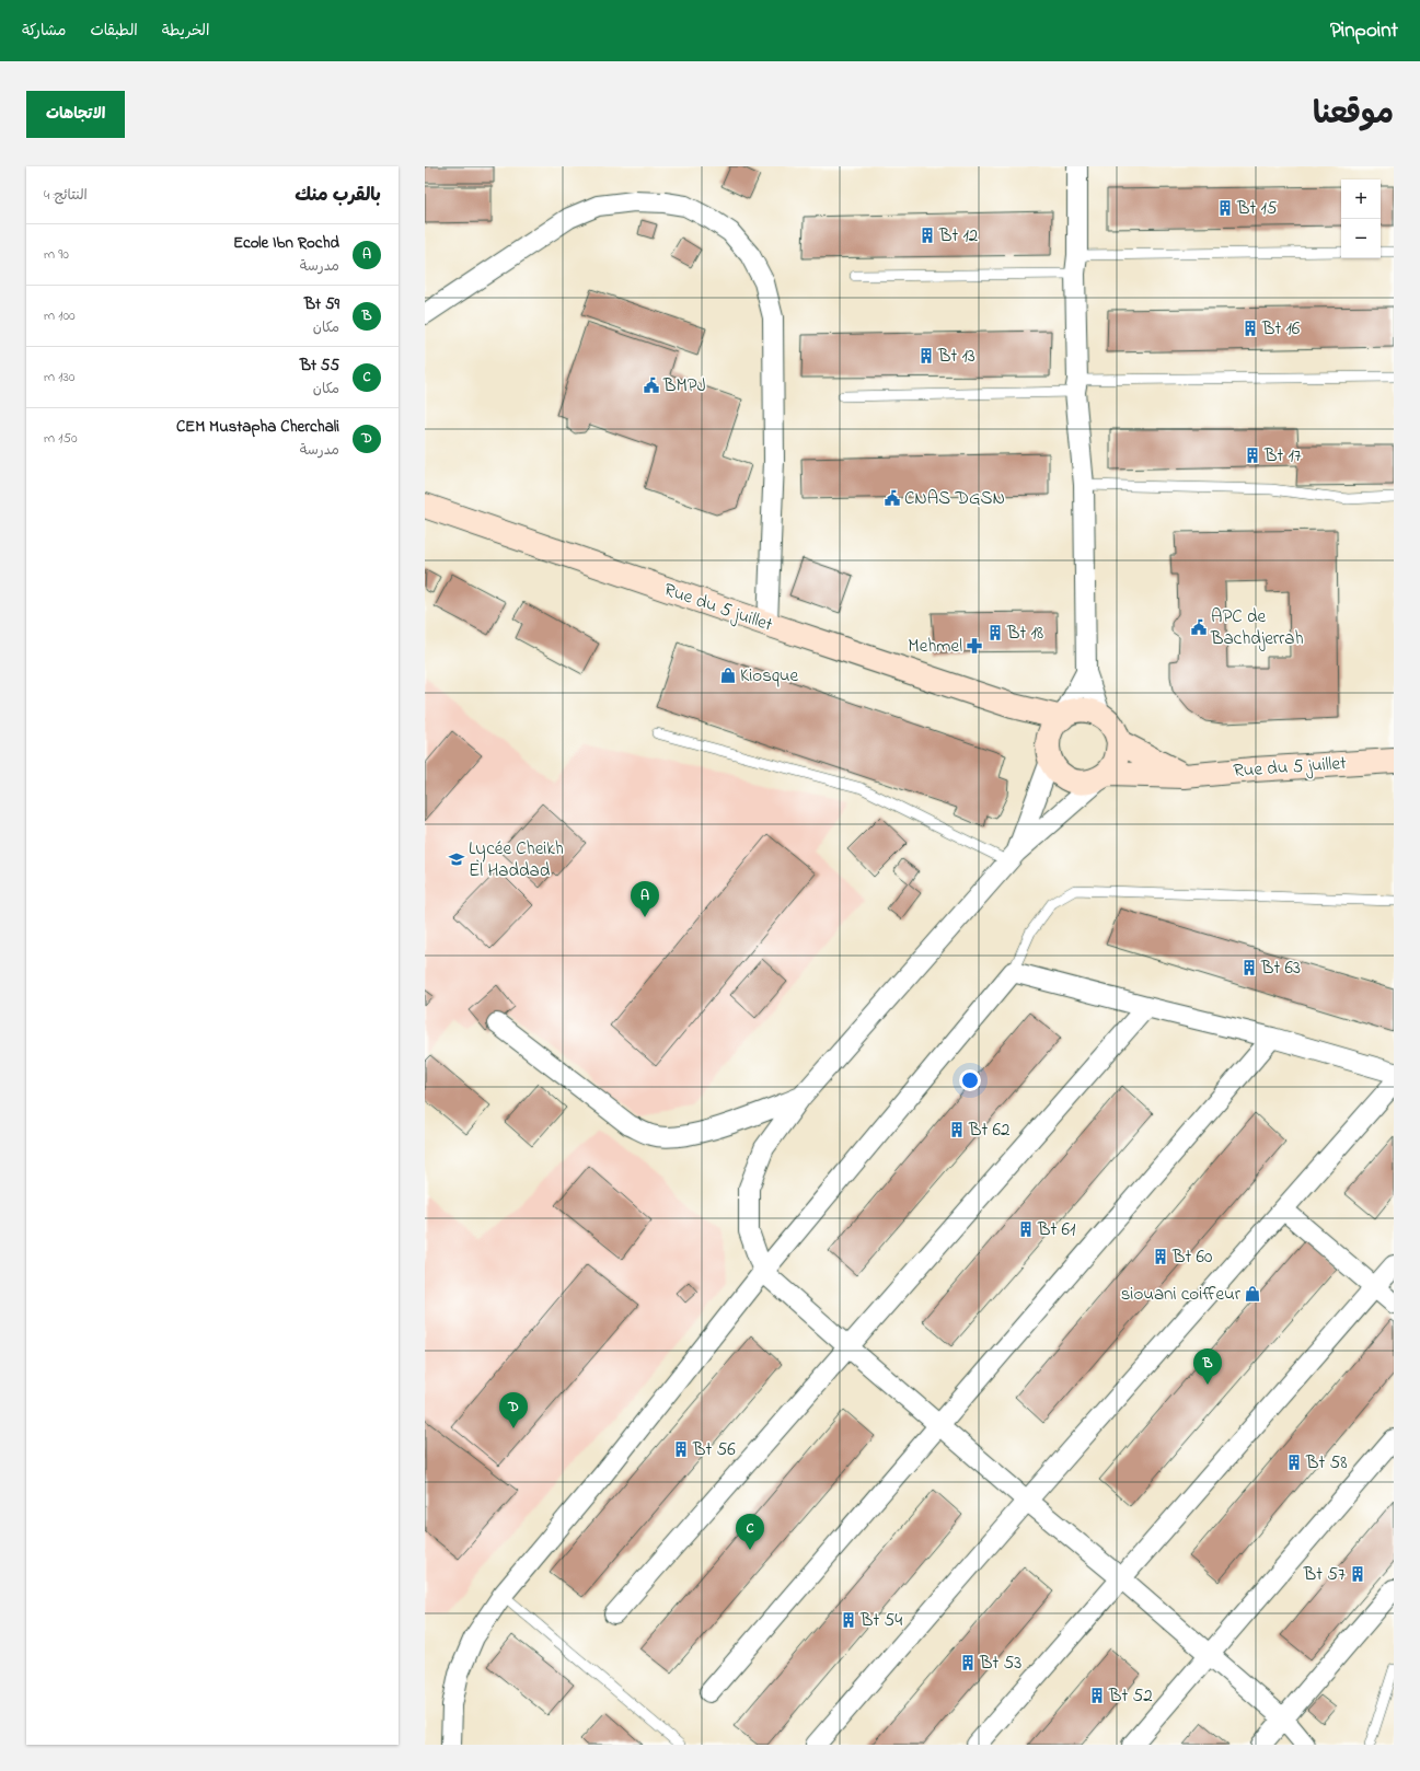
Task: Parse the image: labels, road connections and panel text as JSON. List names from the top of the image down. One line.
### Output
{"streets":{"street":["Rue du 5 juillet"]},"places":{"building":["Bt 15","Bt 12","Bt 16","Bt 13","Bt 17","Bt 18","Bt 63","Bt 62","Bt 61","Bt 60","Bt 56","Bt 58","Bt 57","Bt 54","Bt 53","Bt 52"],"public building":["BMPJ","CNAS DGSN","APC de Bachdjerrah"],"pharmacy":["Mehmel"],"shop":["Kiosque","siouani coiffeur"],"school or university":["Lycée Cheikh El Haddad"]},"page":{"header":"Pinpoint","nav":["الخريطة","الطبقات","مشاركة"],"title":"موقعنا","buttons":"الاتجاهات","heading":["بالقرب منك","النتائج: 4"],"map_buttons":["+","−"],"list":[{"mark":"A","name":"Ecole Ibn Rochd","note":"مدرسة","value":"90 m"},{"mark":"B","name":"Bt 59","note":"مكان","value":"100 m"},{"mark":"C","name":"Bt 55","note":"مكان","value":"130 m"},{"mark":"D","name":"CEM Mustapha Cherchali","note":"مدرسة","value":"150 m"}],"pins":["A","B","D","C"]}}
